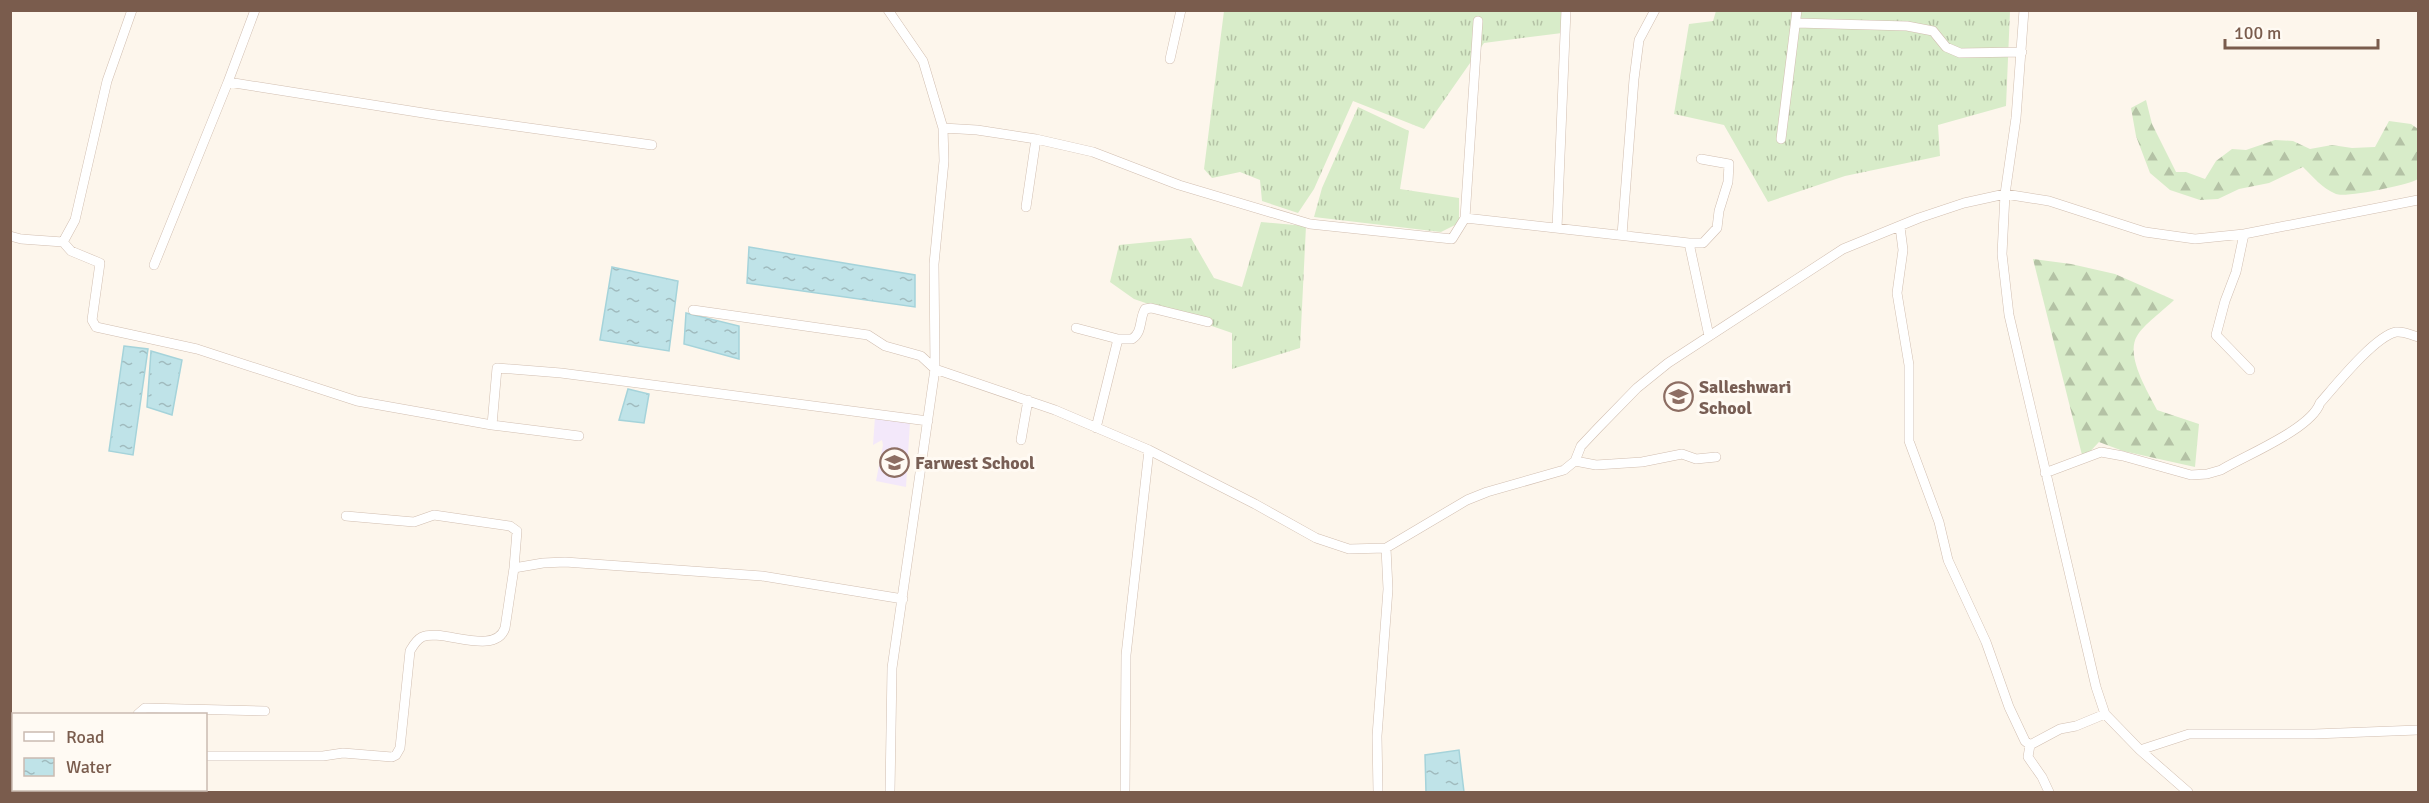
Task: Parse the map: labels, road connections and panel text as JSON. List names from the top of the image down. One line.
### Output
{"places":{"school or university":["Salleshwari School","Farwest School"]},"legend":["Road","Water"],"scale_bar":"100 m"}
